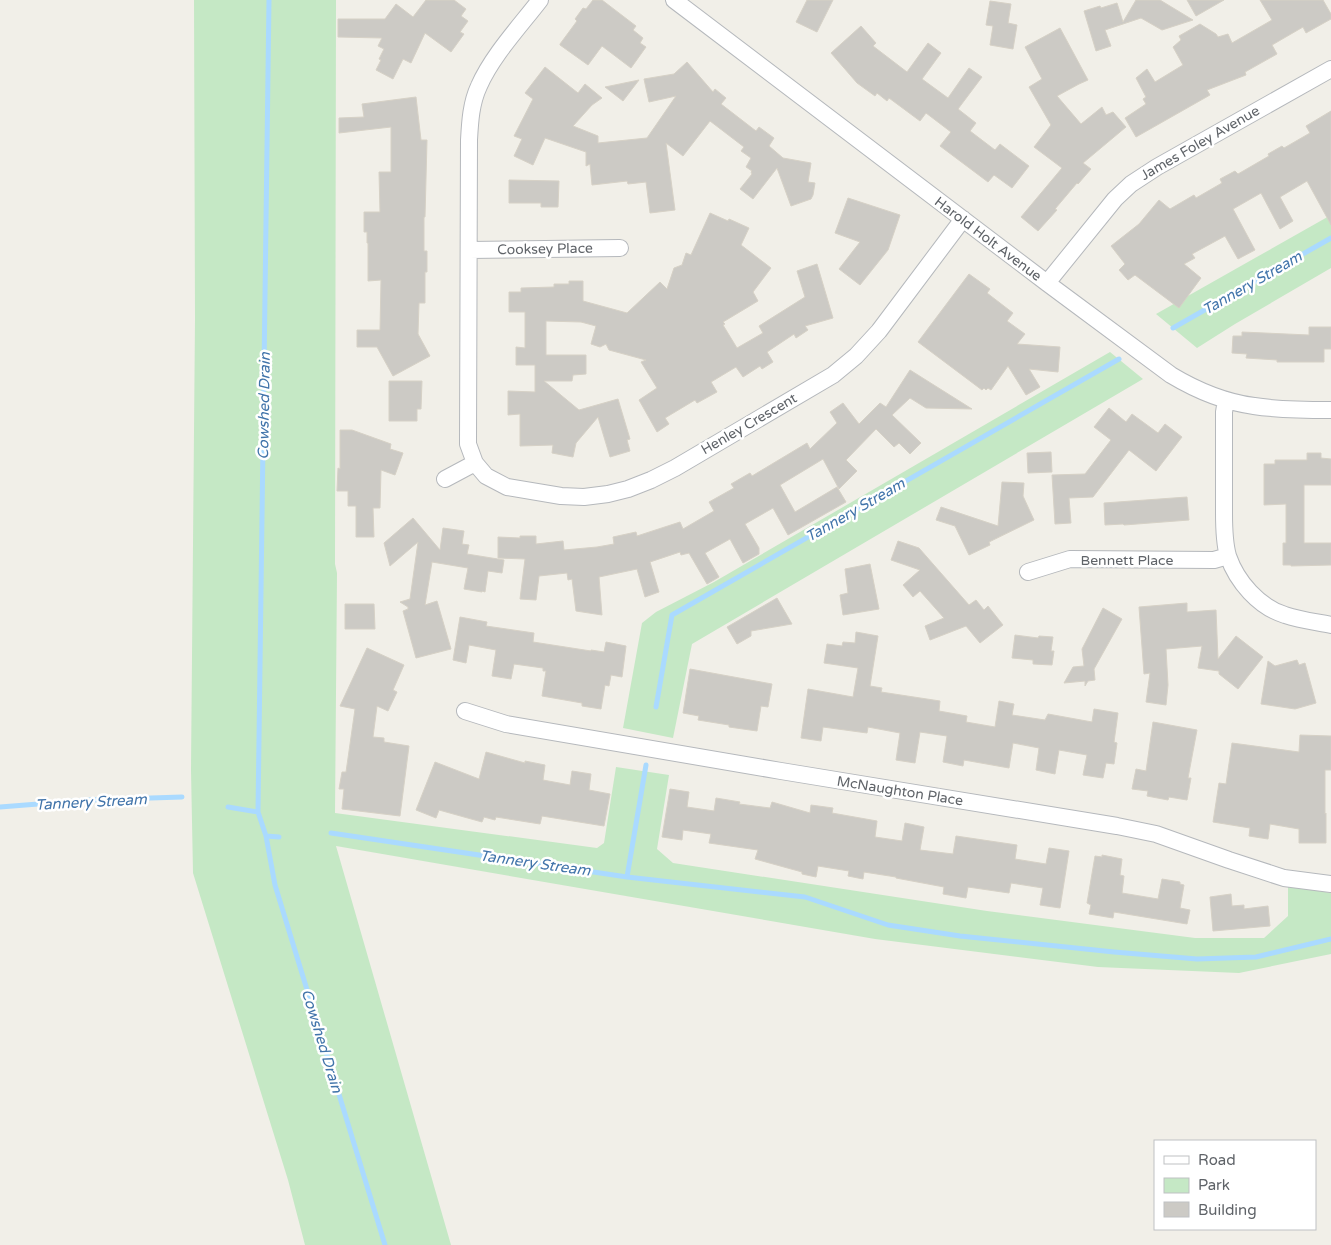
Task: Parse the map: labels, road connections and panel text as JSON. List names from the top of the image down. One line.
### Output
{"streets":{"street":["James Foley Avenue","Harold Holt Avenue","Cooksey Place","Henley Crescent","Bennett Place","McNaughton Place"]},"crossings":[["James Foley Avenue","Harold Holt Avenue"],["Harold Holt Avenue","Henley Crescent"]],"water":["Tannery Stream","Cowshed Drain"],"legend":["Road","Park","Building"]}
